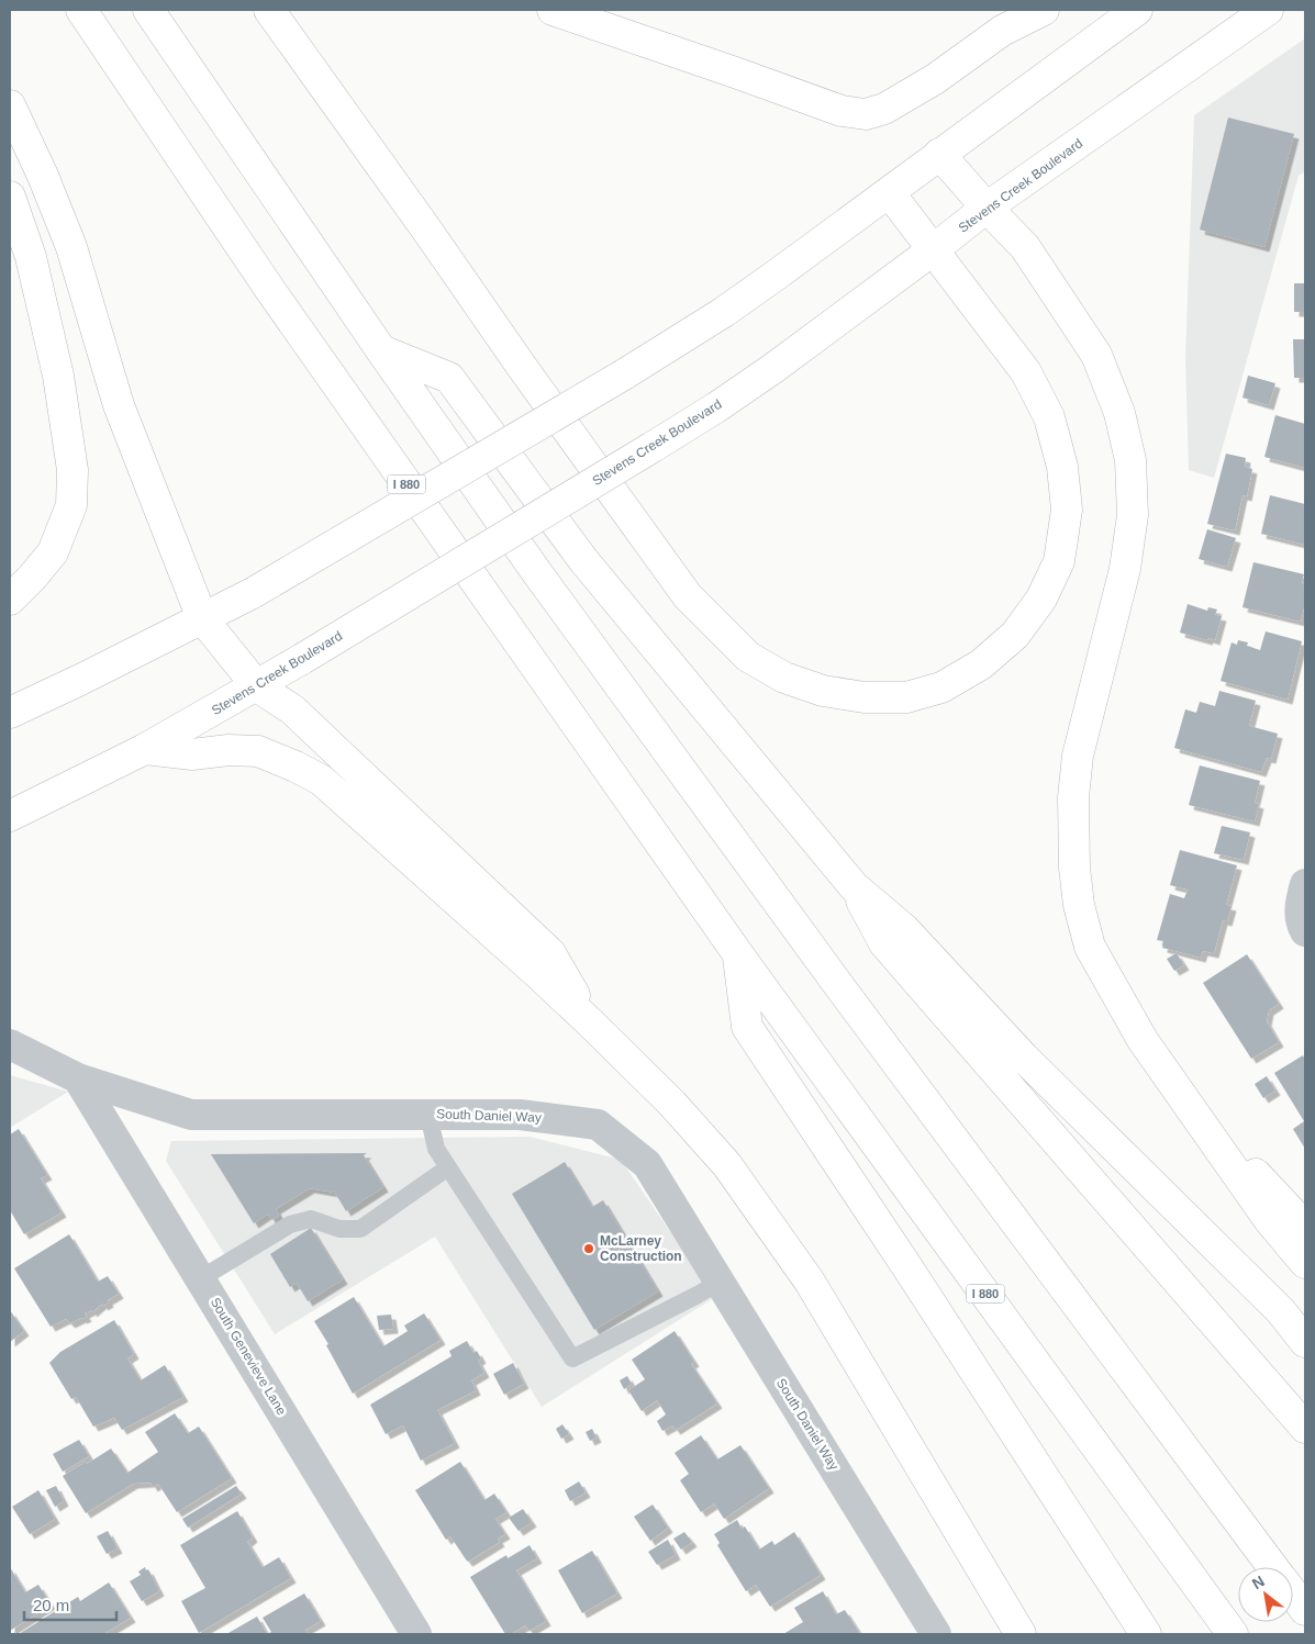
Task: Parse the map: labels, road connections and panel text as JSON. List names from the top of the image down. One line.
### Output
{"streets":{"main road":["Stevens Creek Boulevard","I 880"],"street":["South Daniel Way","South Genevieve Lane"]},"crossings":[["South Daniel Way","South Genevieve Lane"]],"places":["McLarney Construction"],"scale_bar":"20 m","north":"top left"}
